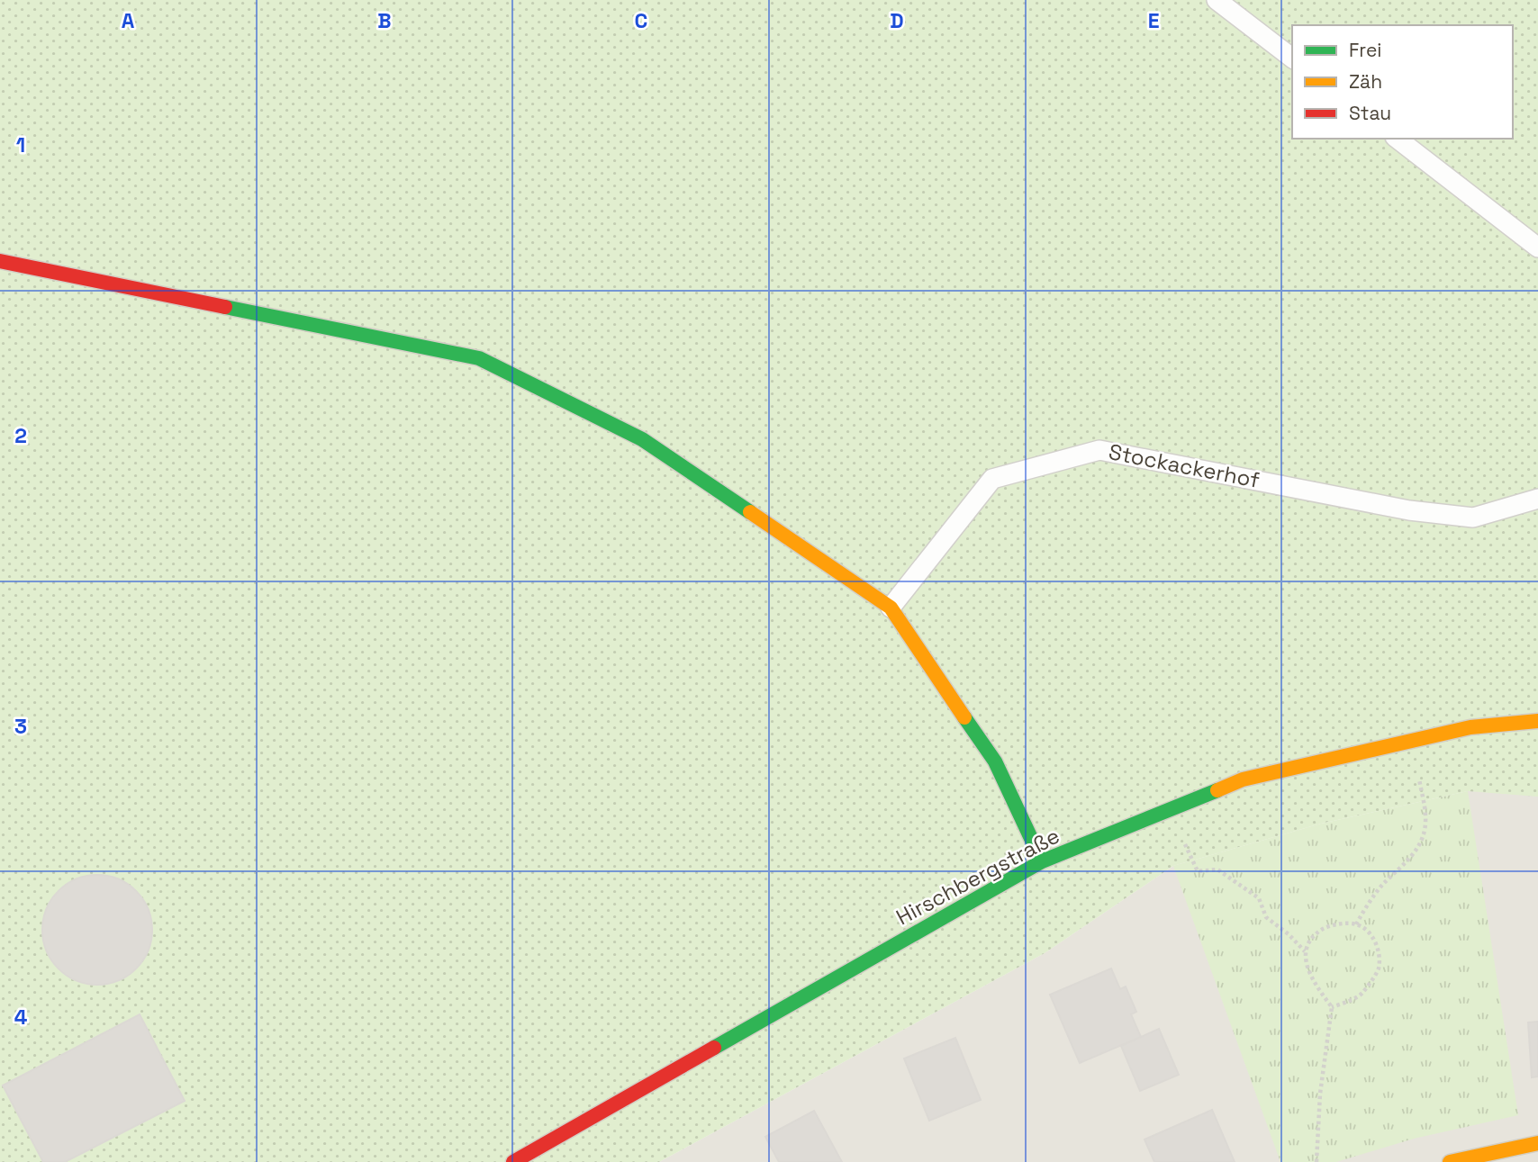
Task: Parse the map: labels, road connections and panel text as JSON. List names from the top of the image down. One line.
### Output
{"streets":{"street":["Hirschbergstraße"],"lane":["Stockackerhof"]},"legend":["Frei","Zäh","Stau"],"grid":{"columns":["A","B","C","D","E"],"rows":["1","2","3","4"]}}
